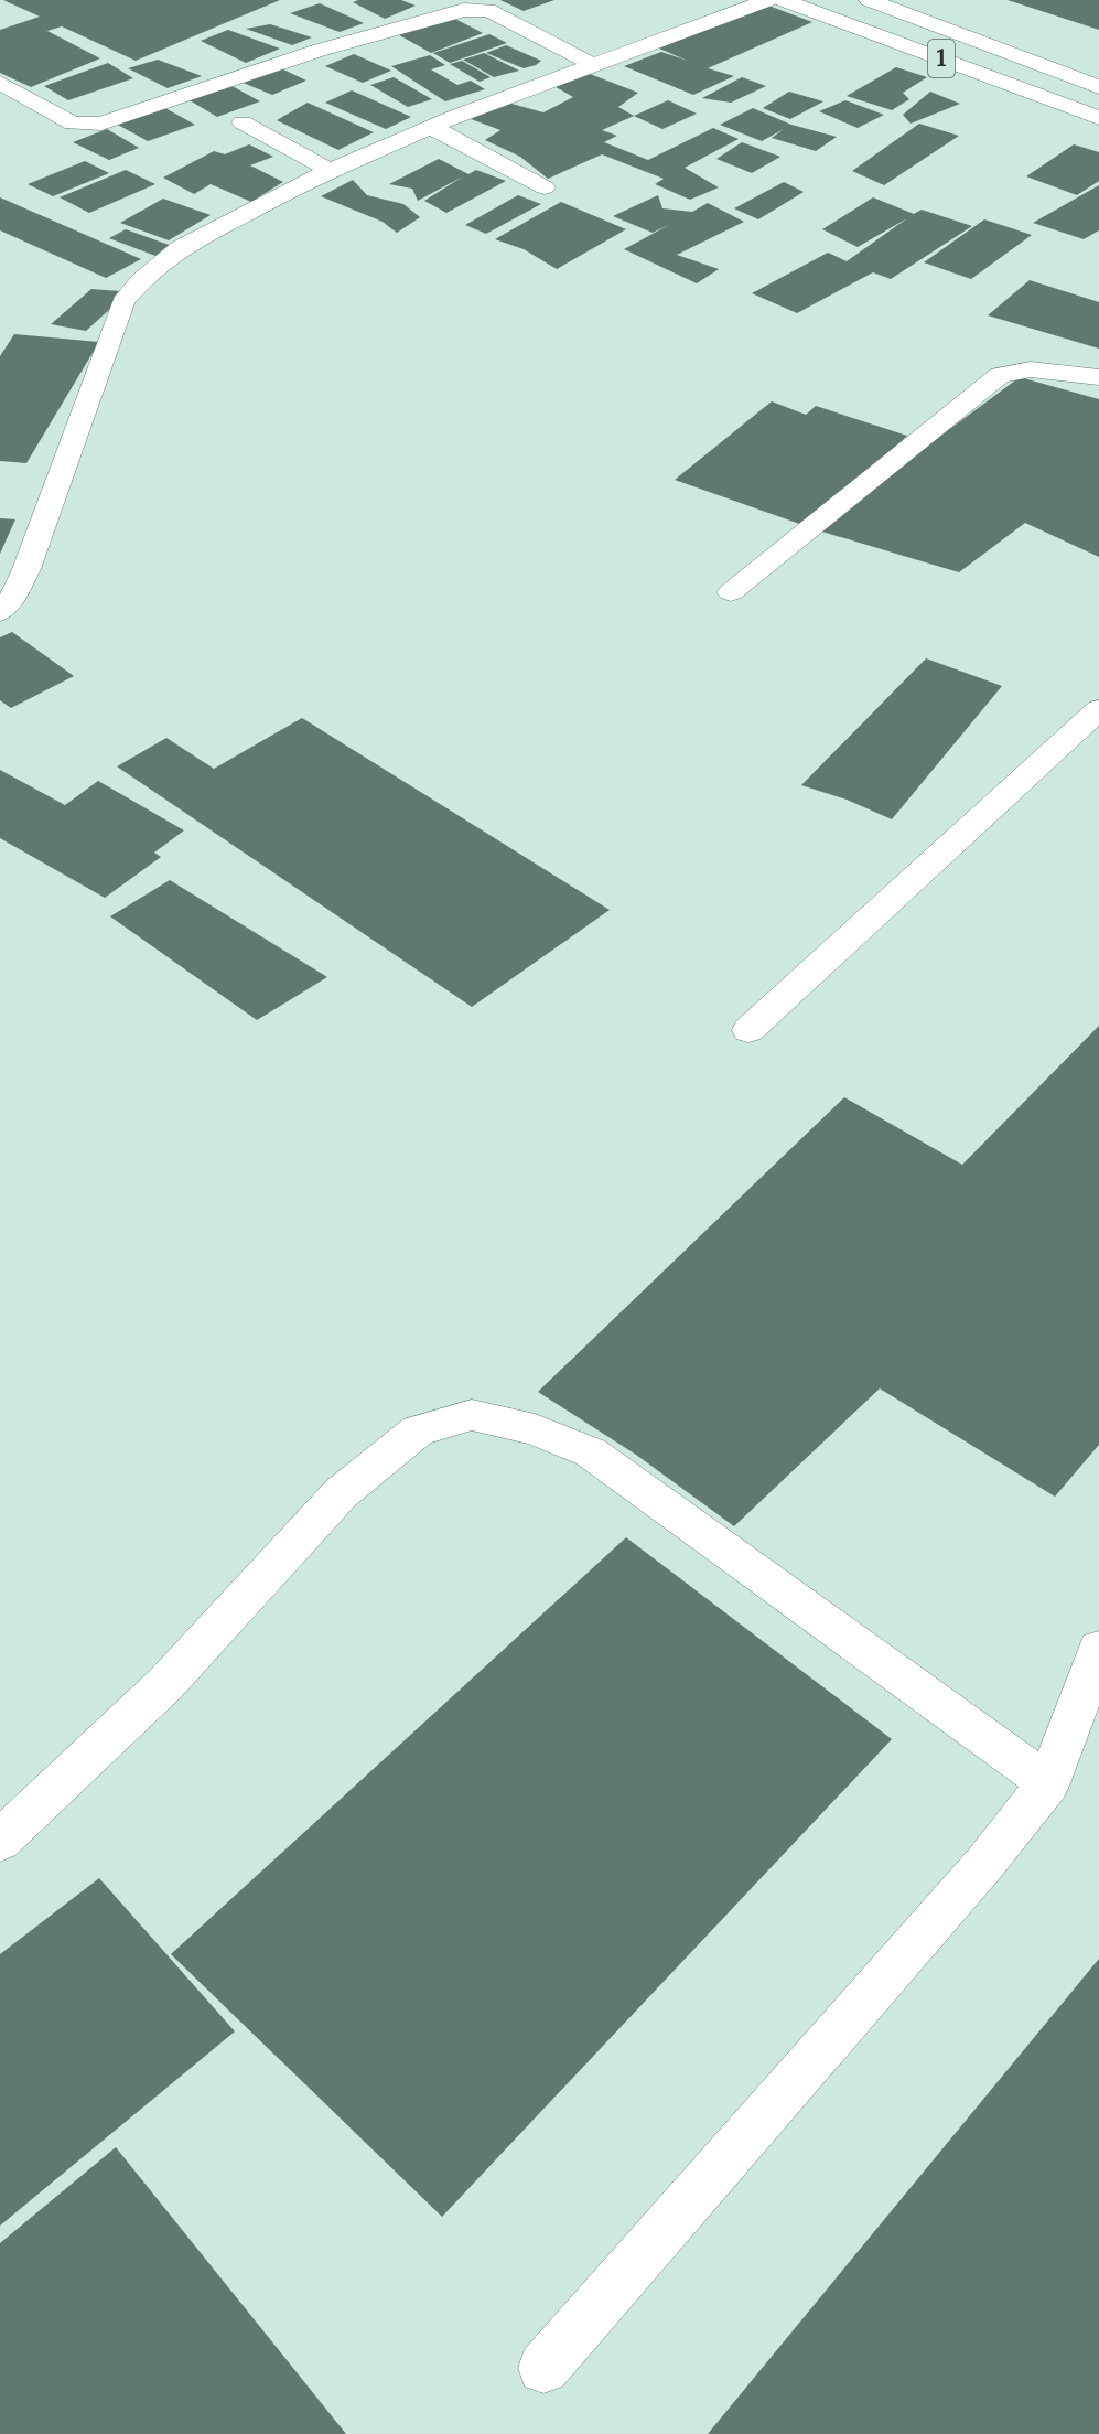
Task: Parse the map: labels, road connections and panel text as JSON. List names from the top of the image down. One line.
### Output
{"streets":{"main road":["1"]}}
